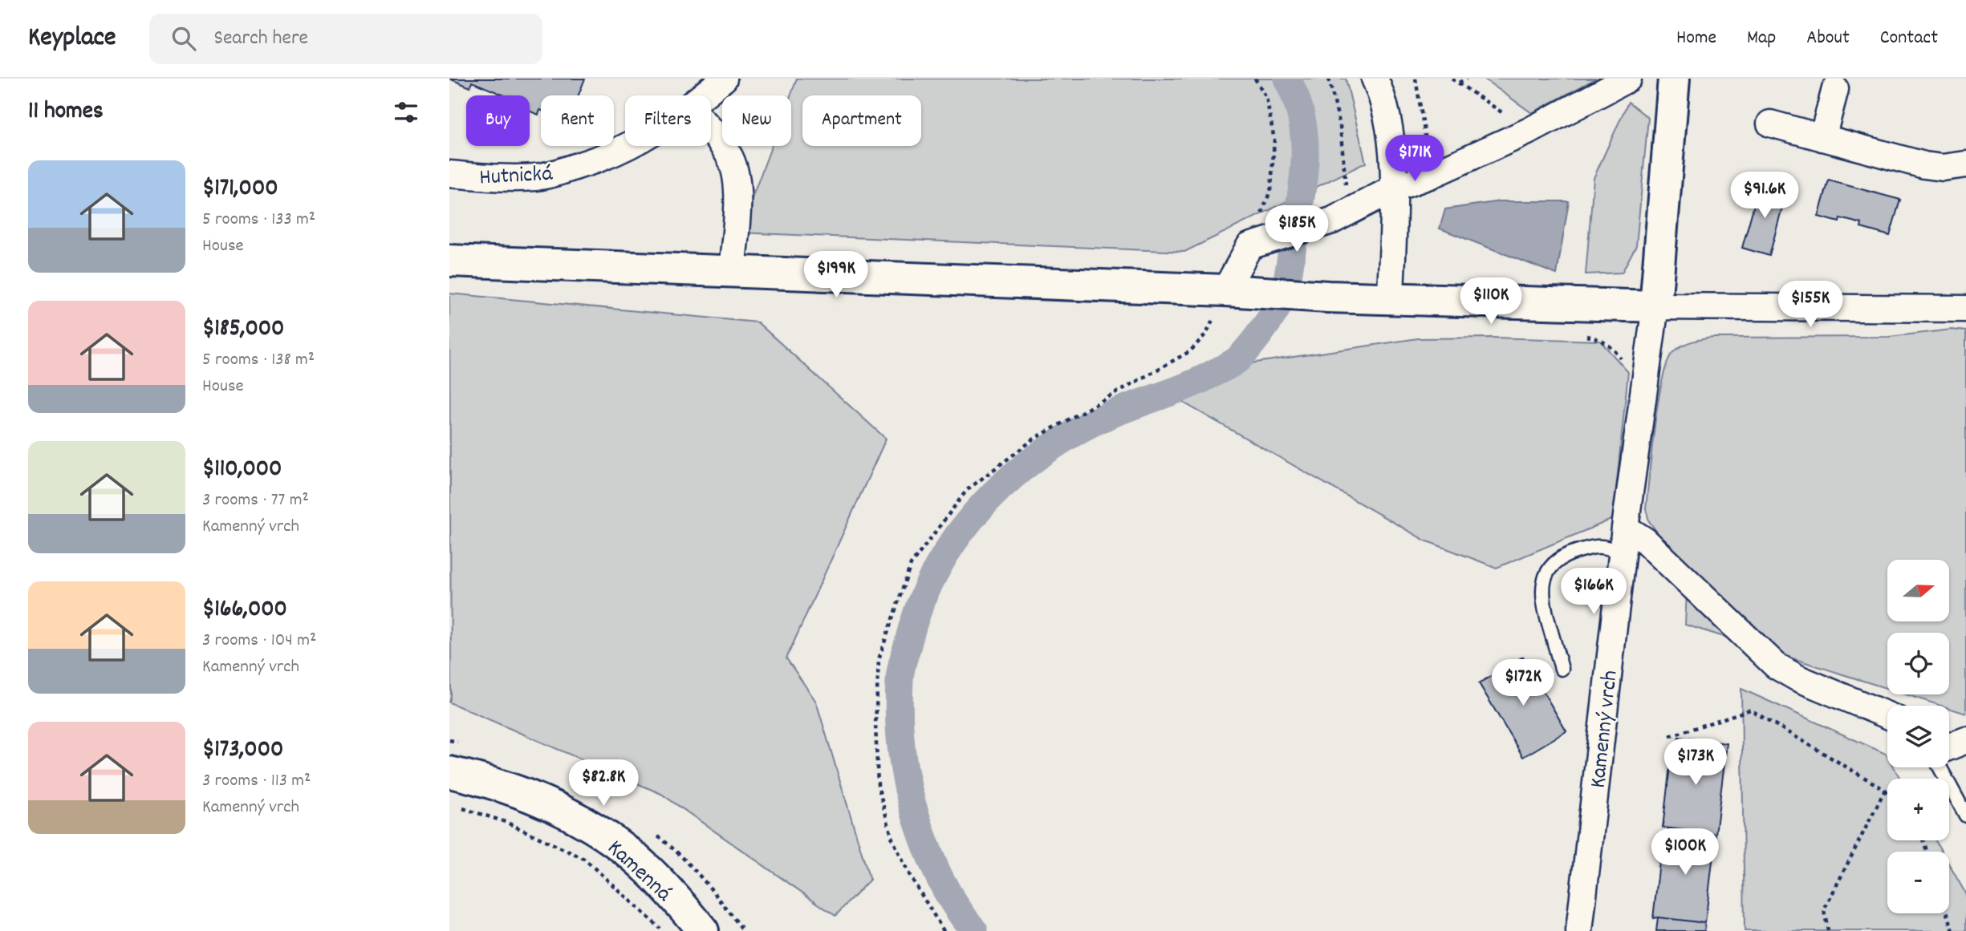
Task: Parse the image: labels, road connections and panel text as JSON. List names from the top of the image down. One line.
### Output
{"streets":{"street":["Hutnická","Kamenný vrch","Kamenná"]},"north":"right","page":{"header":"Keyplace","search":"Search here","nav":["Home","Map","About","Contact"],"heading":"11 homes","chip":["Buy","Rent","Filters","New","Apartment"],"price":["$171K","$91.6K","$185K","$199K","$110K","$155K","$166K","$172K","$173K","$82.8K","$100K"],"list":[{"name":"$171,000","note":"5 rooms · 133 m² · House"},{"name":"$185,000","note":"5 rooms · 138 m² · House"},{"name":"$110,000","note":"3 rooms · 77 m² · Kamenný vrch"},{"name":"$166,000","note":"3 rooms · 104 m² · Kamenný vrch"},{"name":"$173,000","note":"3 rooms · 113 m² · Kamenný vrch"}],"map_buttons":["+","−"]}}
